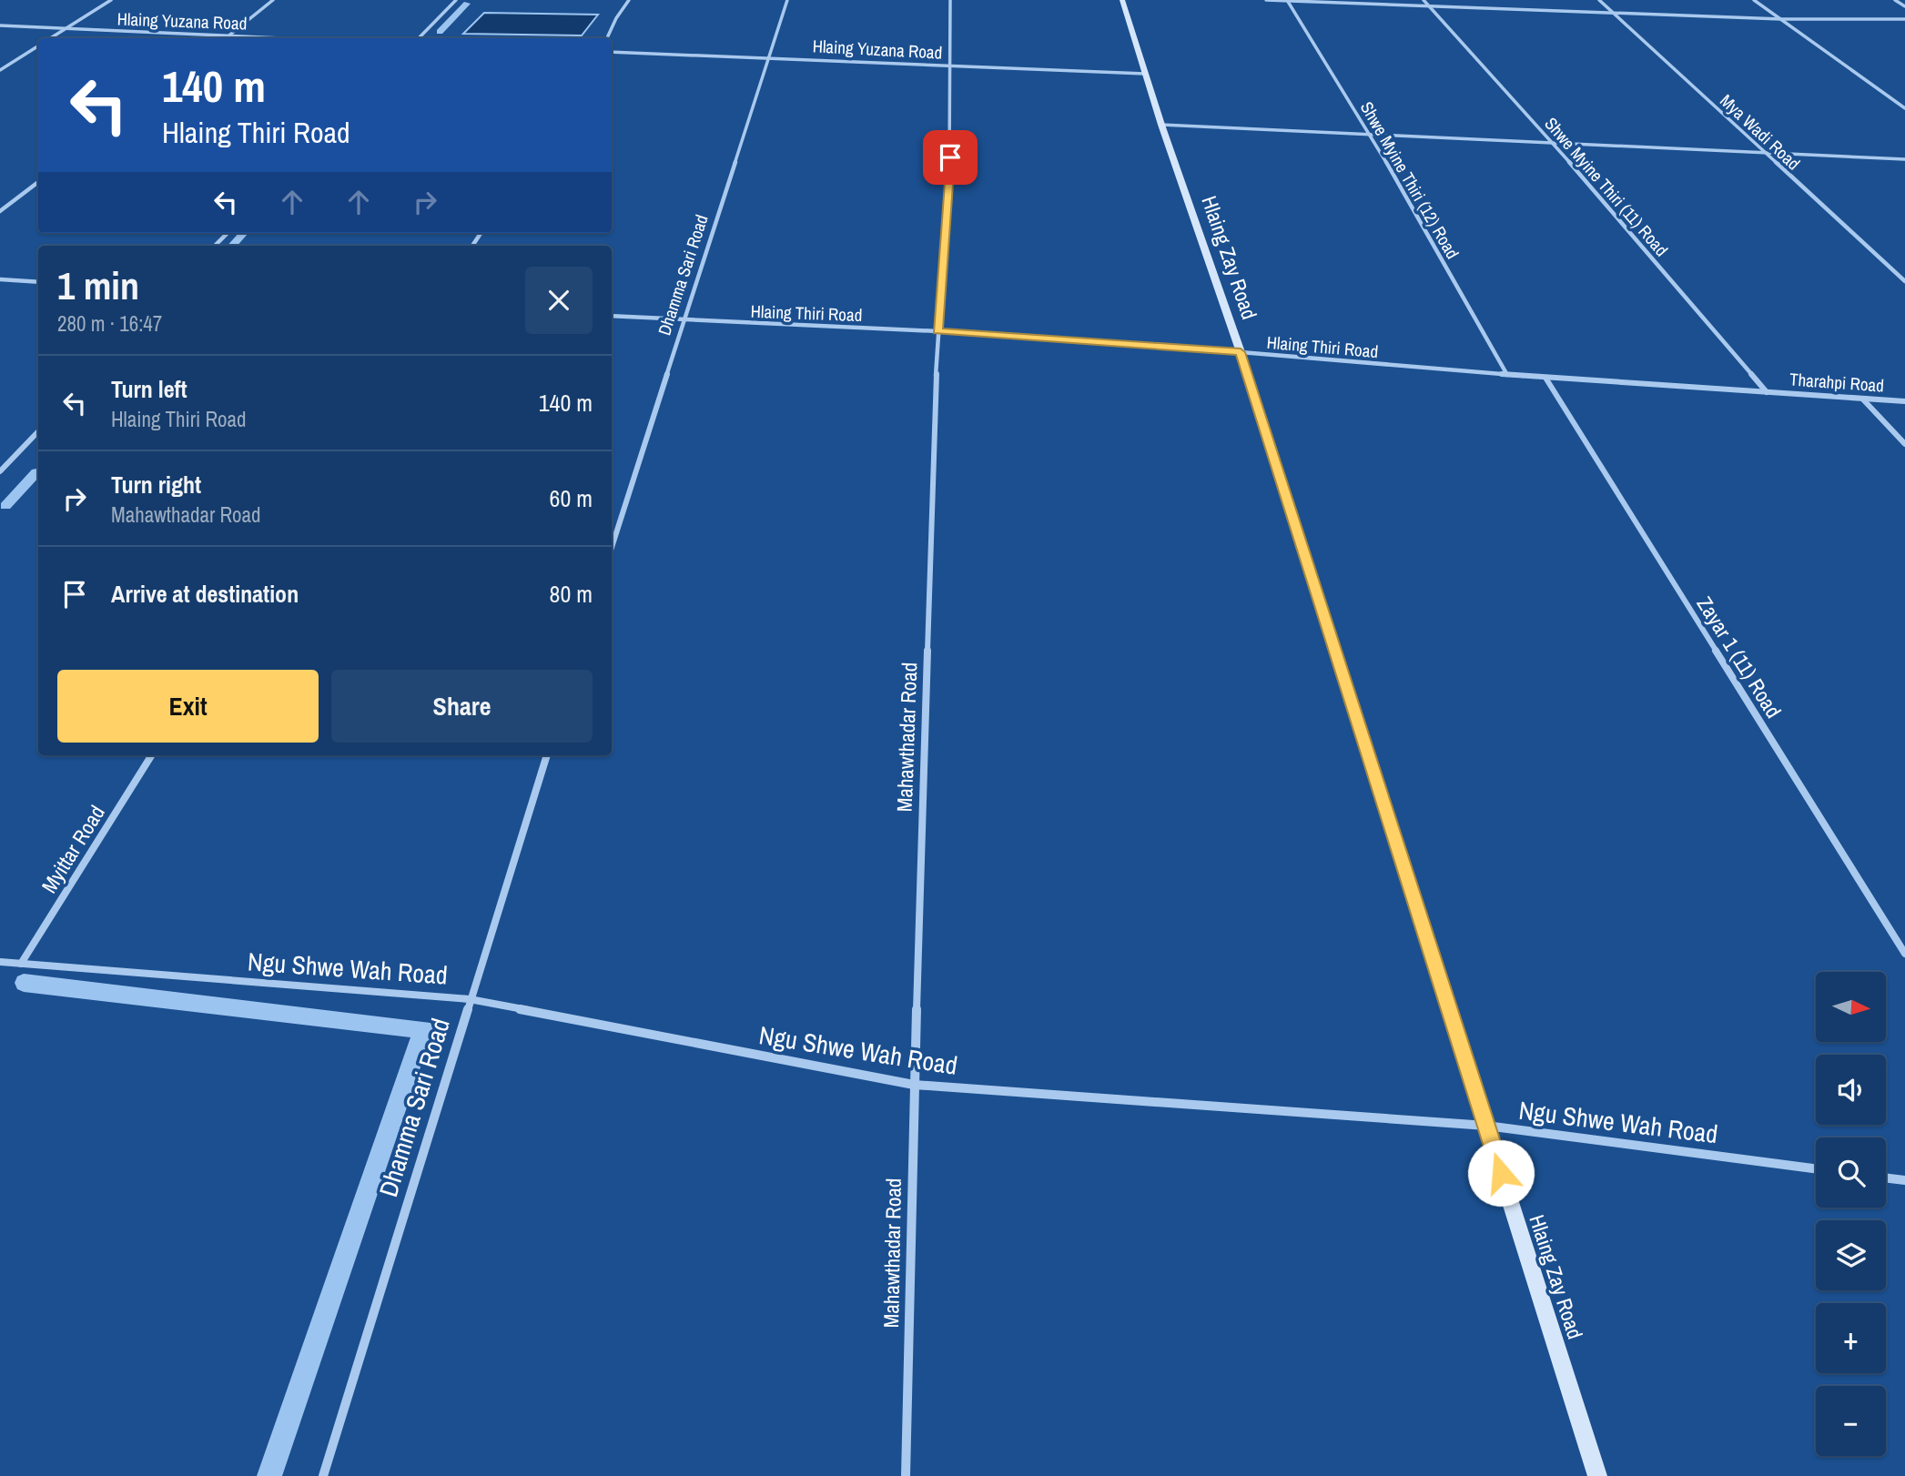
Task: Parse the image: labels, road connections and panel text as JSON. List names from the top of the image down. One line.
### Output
{"streets":{"street":["Hlaing Yuzana Road","Mya Wadi Road","Shwe Myine Thiri (12) Road","Shwe Myine Thiri (11) Road","Hlaing Zay Road","Dhamma Sari Road","Hlaing Thiri Road","Tharahpi Road","Zayar 1 (11) Road","Mahawthadar Road","Myittar Road","Ngu Shwe Wah Road"]},"crossings":[["Hlaing Yuzana Road","Hlaing Zay Road"],["Hlaing Yuzana Road","Dhamma Sari Road"],["Hlaing Yuzana Road","Mahawthadar Road"],["Shwe Myine Thiri (12) Road","Hlaing Thiri Road"],["Shwe Myine Thiri (11) Road","Hlaing Thiri Road"],["Shwe Myine Thiri (11) Road","Tharahpi Road"],["Hlaing Zay Road","Hlaing Thiri Road"],["Hlaing Zay Road","Ngu Shwe Wah Road"],["Dhamma Sari Road","Hlaing Thiri Road"],["Dhamma Sari Road","Ngu Shwe Wah Road"],["Hlaing Thiri Road","Tharahpi Road"],["Hlaing Thiri Road","Zayar 1 (11) Road"],["Hlaing Thiri Road","Mahawthadar Road"],["Mahawthadar Road","Ngu Shwe Wah Road"],["Myittar Road","Ngu Shwe Wah Road"]],"north":"right","page":{"turn":["140 m","Hlaing Thiri Road"],"heading":["1 min","280 m · 16:47"],"list":[{"name":"Turn left","note":"Hlaing Thiri Road","value":"140 m"},{"name":"Turn right","note":"Mahawthadar Road","value":"60 m"},{"name":"Arrive at destination","value":"80 m"}],"buttons":["Exit","Share"],"map_buttons":["+","−"]}}
